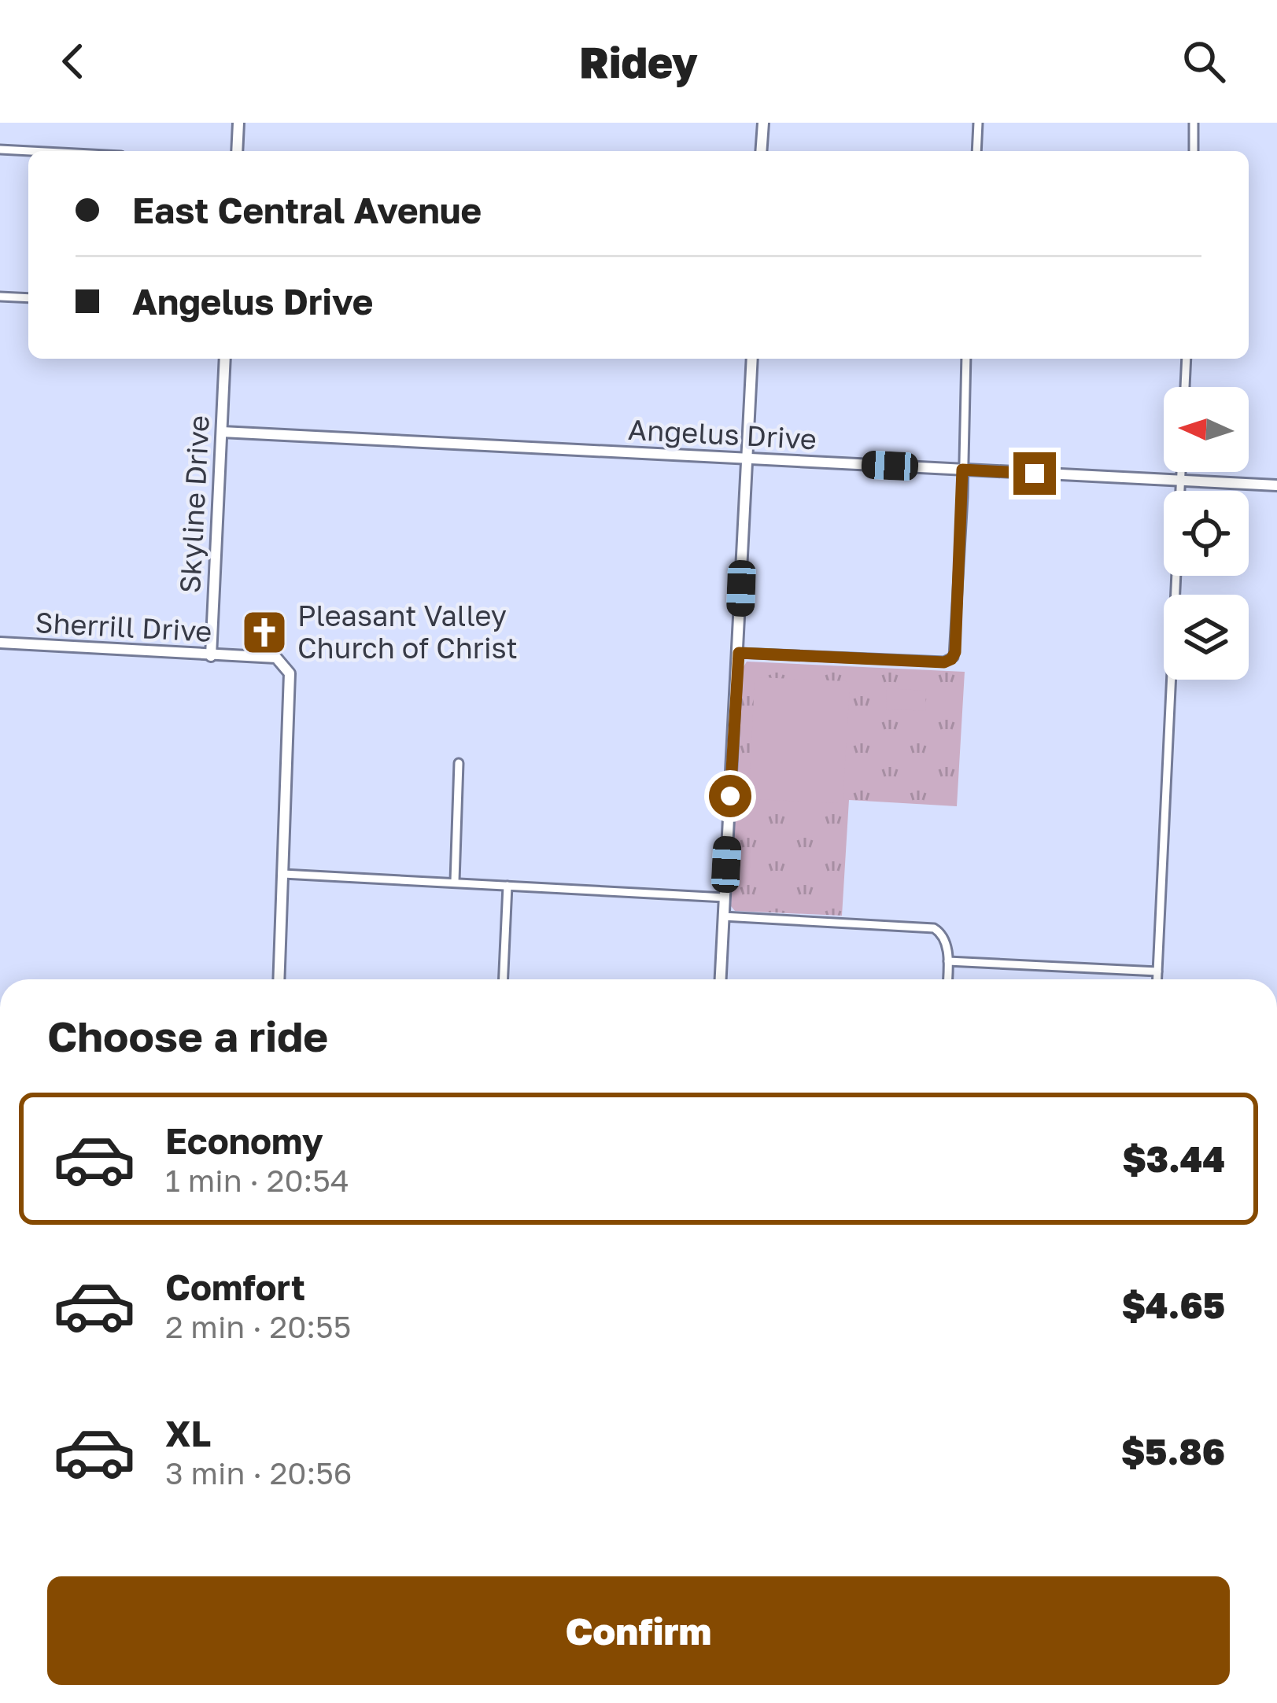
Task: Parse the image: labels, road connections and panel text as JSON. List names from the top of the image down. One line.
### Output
{"streets":{"street":["Angelus Drive","Skyline Drive","Sherrill Drive"]},"crossings":[["Angelus Drive","Skyline Drive"],["Skyline Drive","Sherrill Drive"]],"places":{"church":["Pleasant Valley Church of Christ"]},"north":"left","page":{"header":"Ridey","banner":["East Central Avenue","Angelus Drive"],"heading":"Choose a ride","list":[{"name":"Economy","note":"1 min · 20:54","value":"$3.44"},{"name":"Comfort","note":"2 min · 20:55","value":"$4.65"},{"name":"XL","note":"3 min · 20:56","value":"$5.86"}],"buttons":"Confirm"}}
